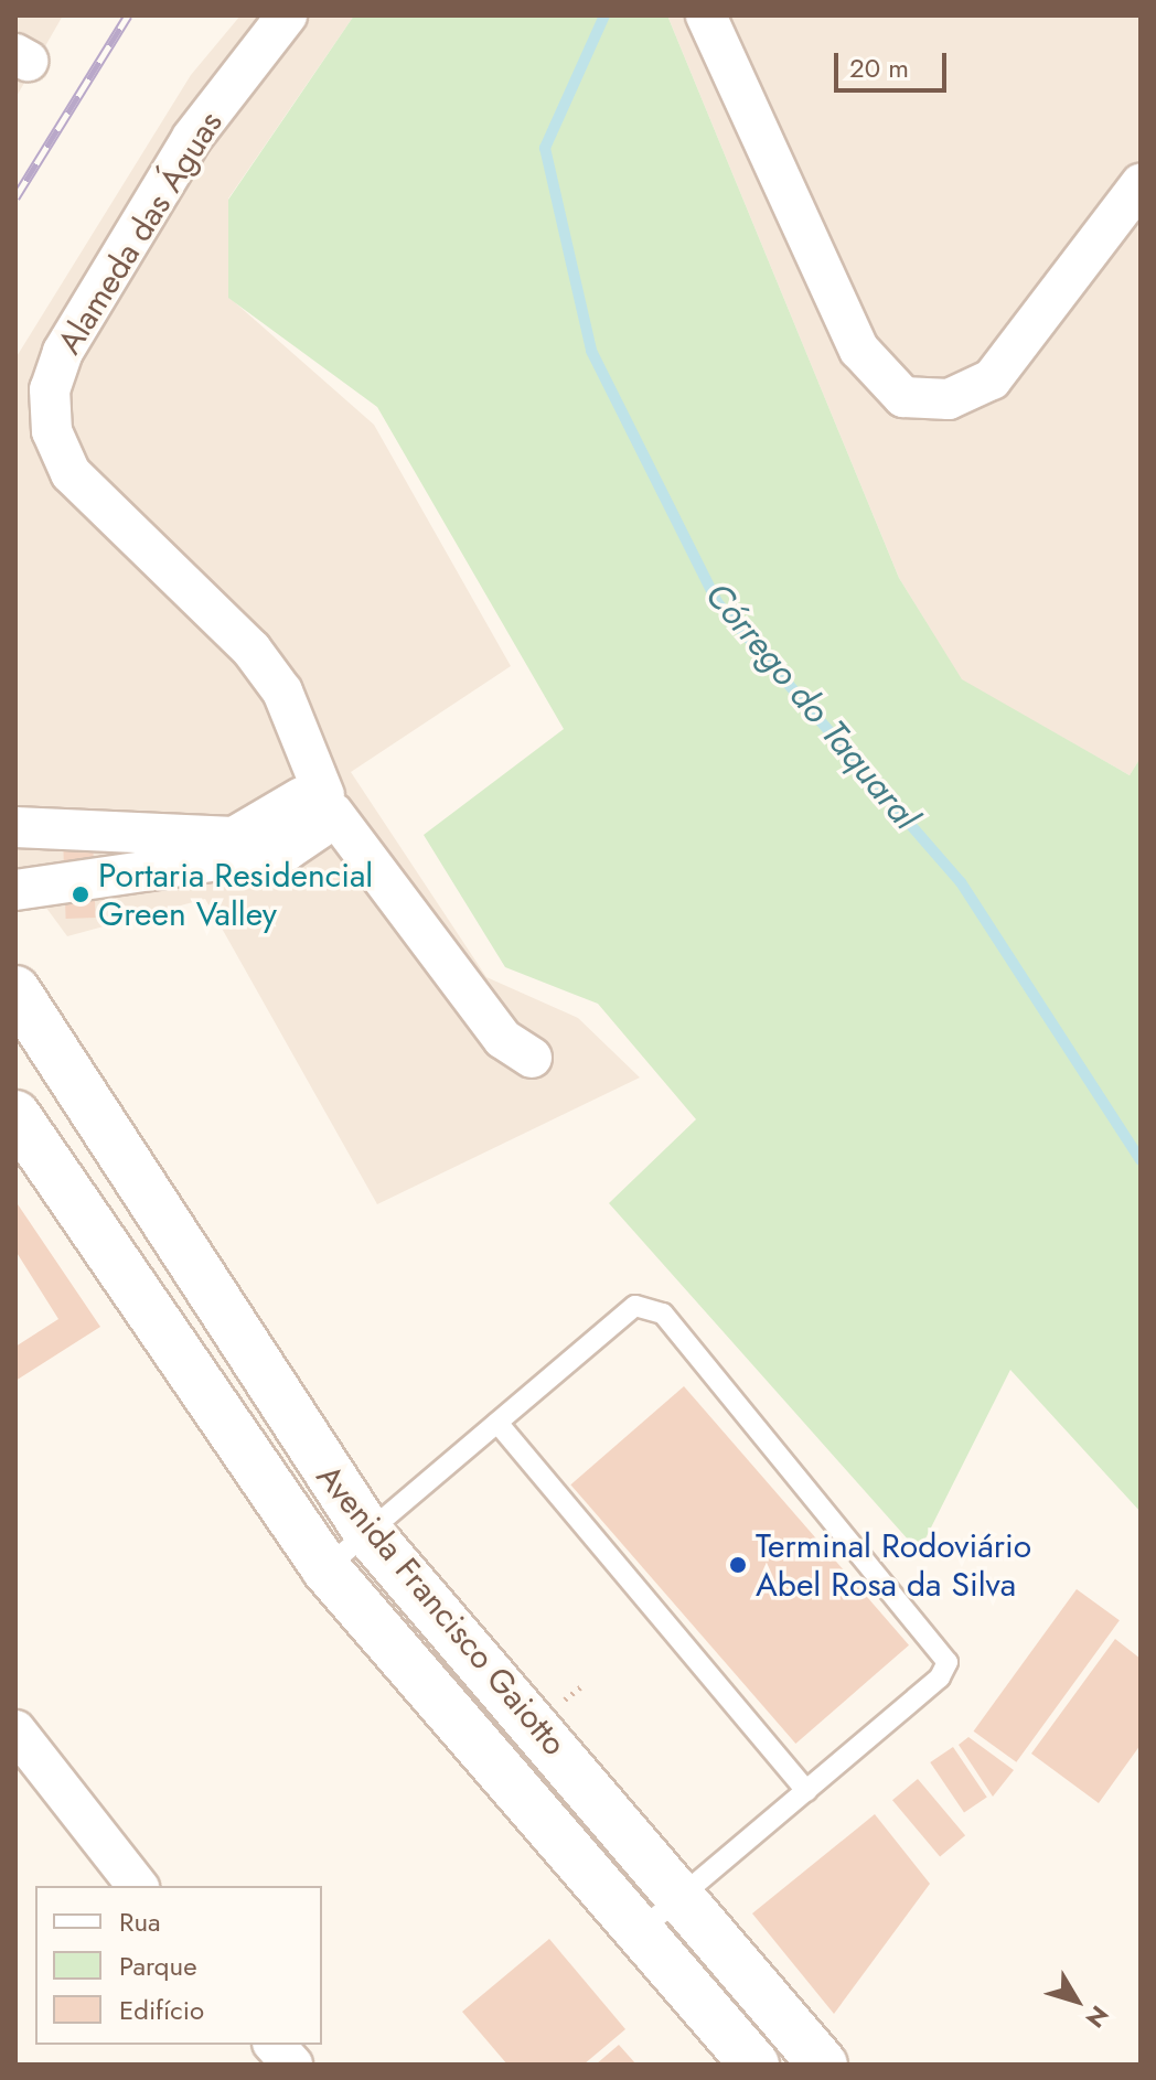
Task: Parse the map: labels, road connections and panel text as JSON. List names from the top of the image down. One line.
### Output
{"streets":{"street":["Alameda das Águas","Avenida Francisco Gaiotto"]},"water":["Córrego do Taquaral"],"places":["Portaria Residencial Green Valley","Terminal Rodoviário Abel Rosa da Silva"],"legend":["Rua","Parque","Edifício"],"scale_bar":"20 m","north":"bottom right"}
